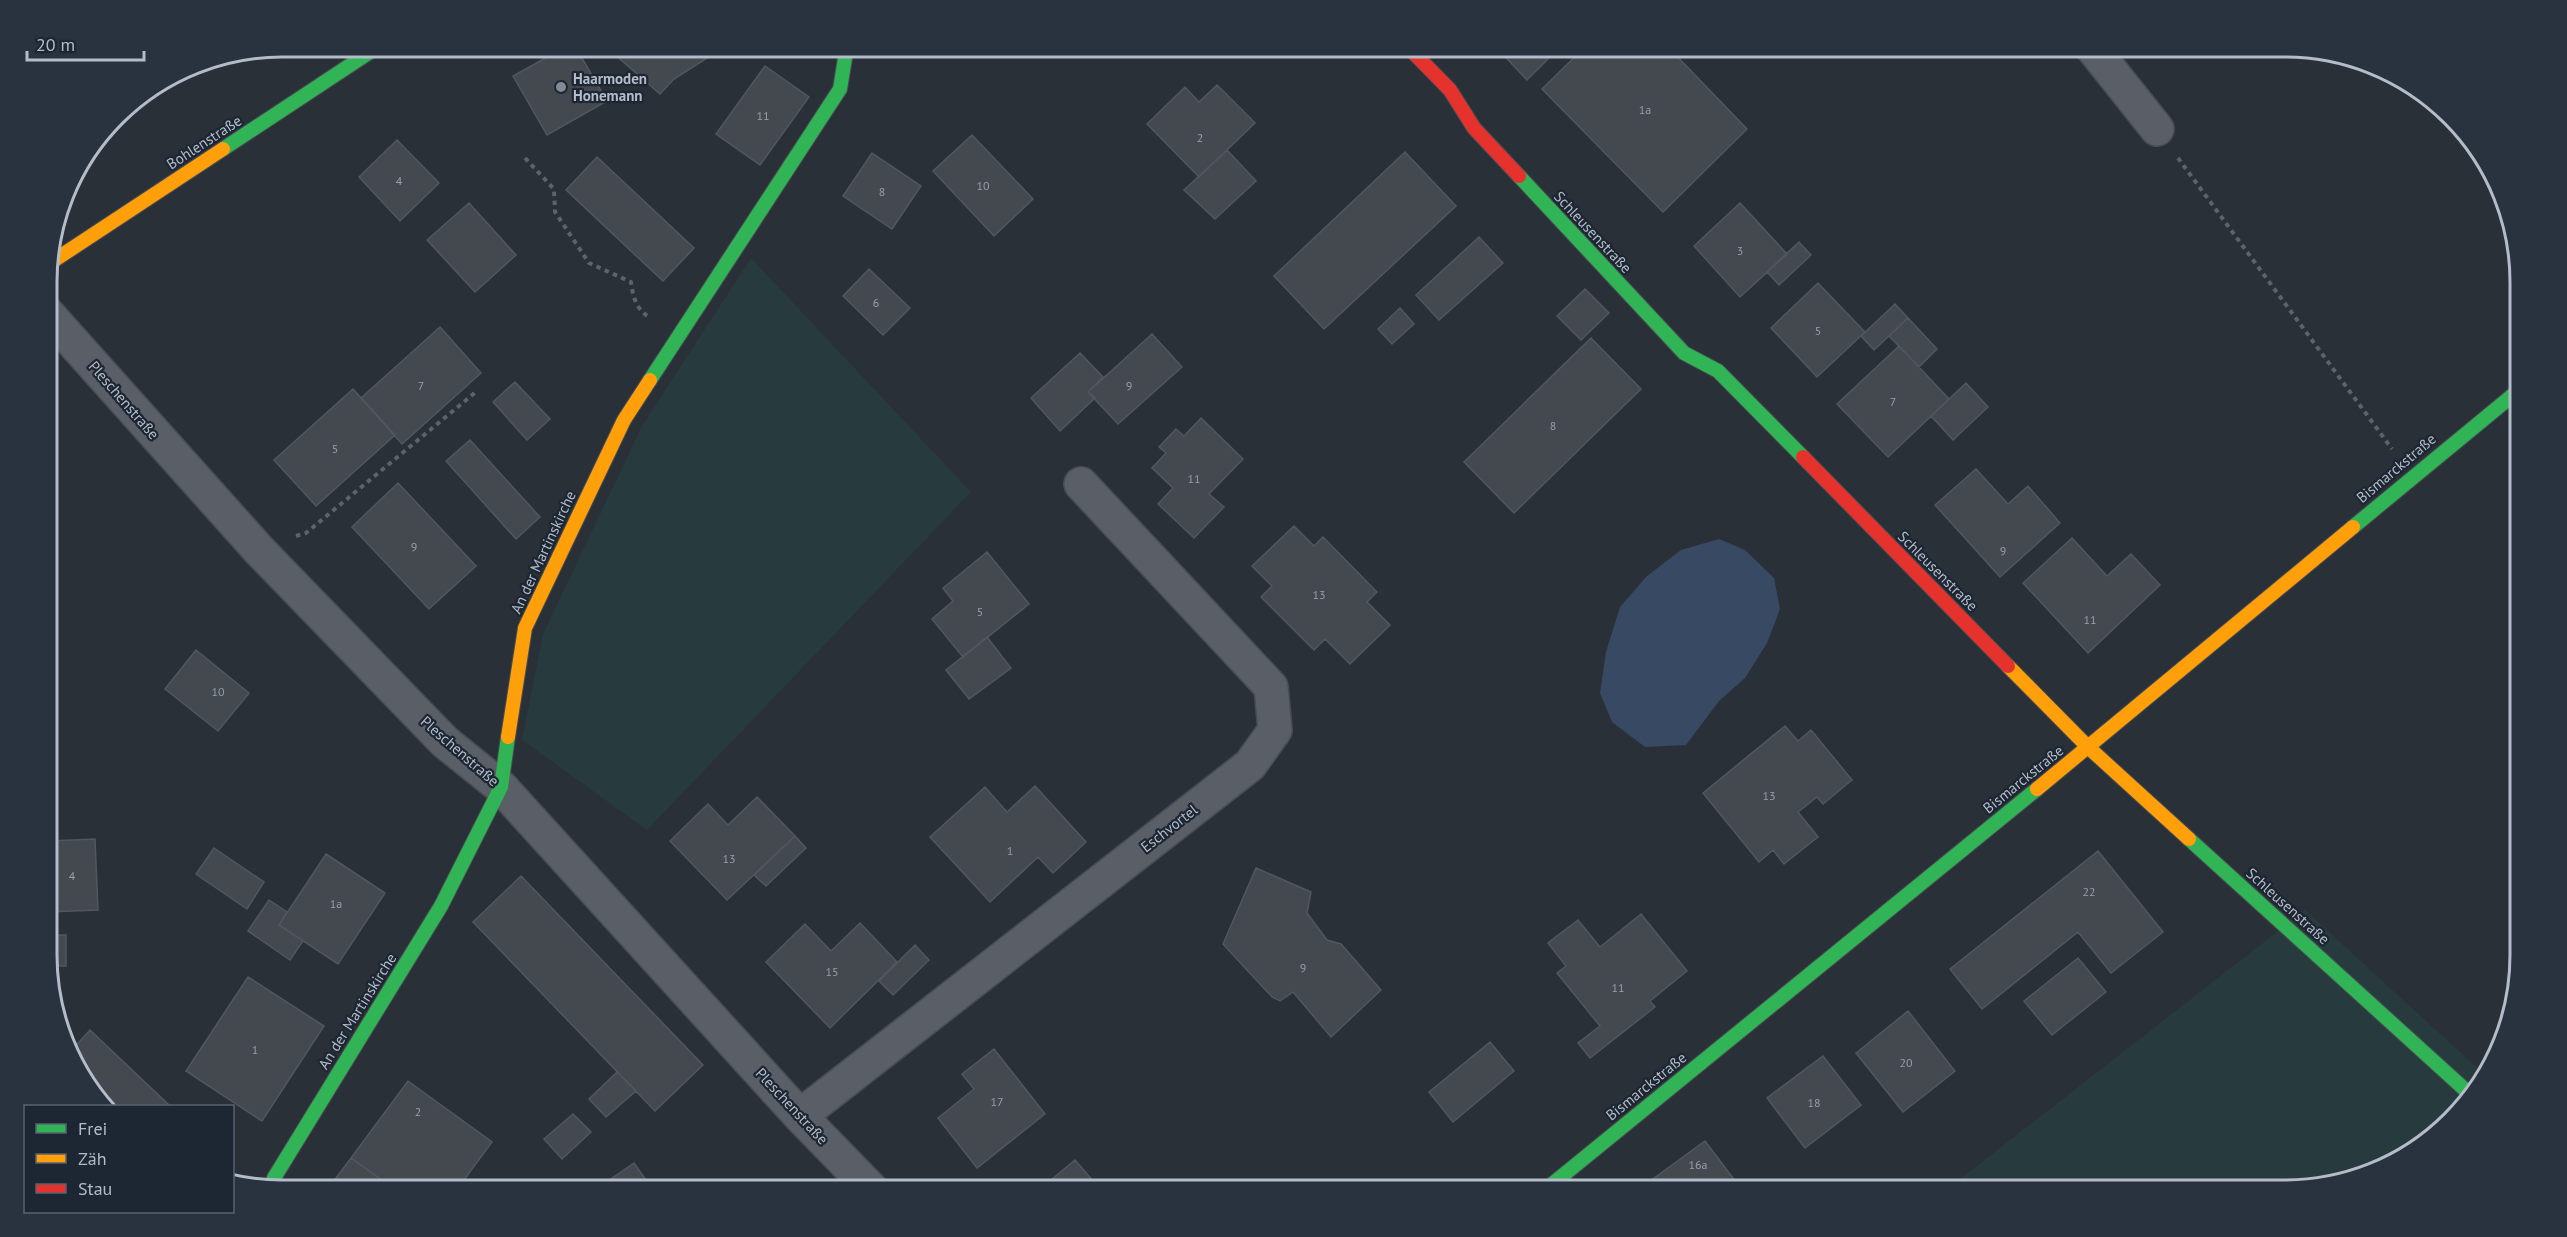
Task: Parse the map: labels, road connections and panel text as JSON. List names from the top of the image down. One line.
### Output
{"streets":{"street":["Bohlenstraße","Schleusenstraße","Pleschenstraße","Bismarckstraße","An der Martinskirche","Eschvortel"]},"crossings":[["Schleusenstraße","Bismarckstraße"],["Pleschenstraße","An der Martinskirche"],["Pleschenstraße","Eschvortel"]],"places":["Haarmoden Honemann"],"house_numbers":["1a","11","2","4","10","8","3","6","5","7","9","7","8","5","11","9","9","13","5","11","10","13","1","13","4","22","1a","9","15","11","1","20","17","18","2","16a"],"legend":["Frei","Zäh","Stau"],"scale_bar":"20 m"}
